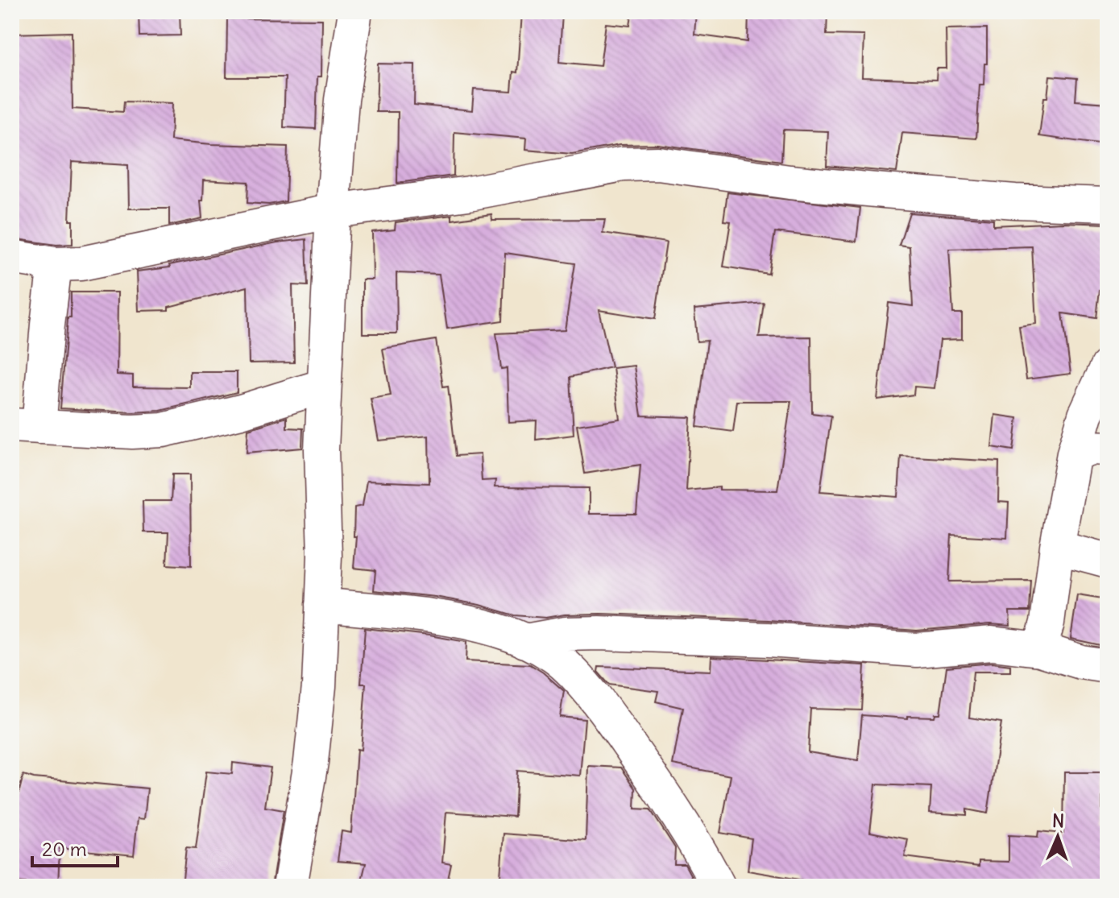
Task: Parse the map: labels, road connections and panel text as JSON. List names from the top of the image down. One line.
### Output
{"scale_bar":"20 m","north":"top"}
